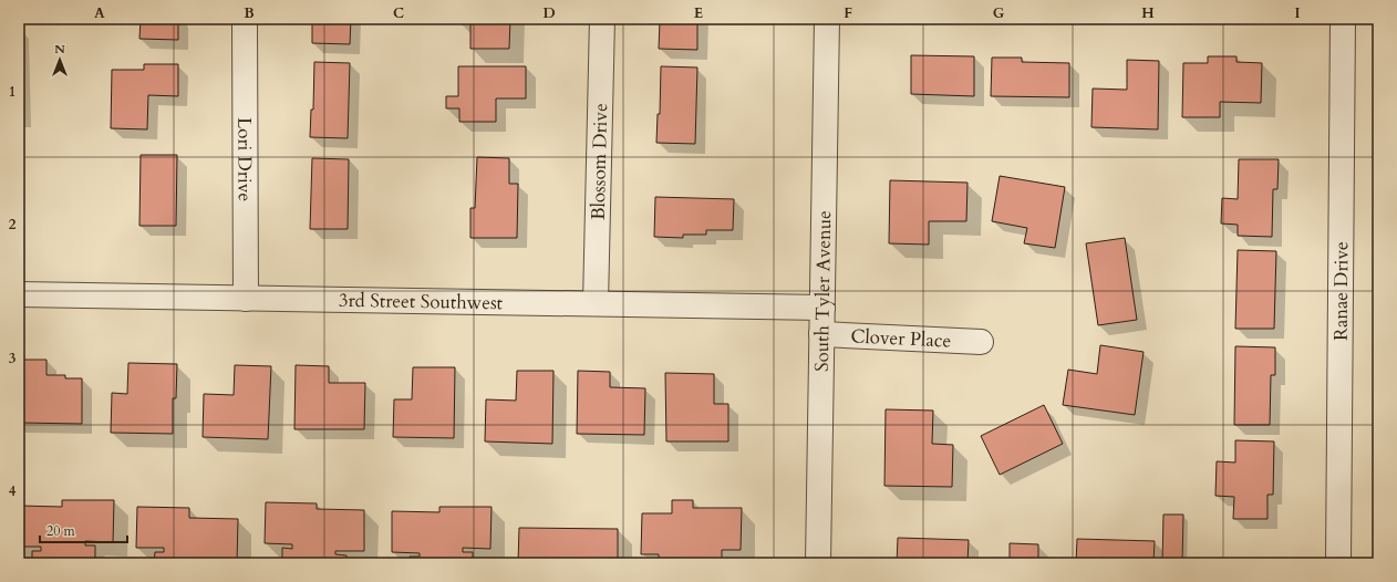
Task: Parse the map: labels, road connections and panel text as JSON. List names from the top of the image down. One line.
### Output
{"streets":{"street":["Lori Drive","Blossom Drive","South Tyler Avenue","Ranae Drive","3rd Street Southwest","Clover Place"]},"crossings":[["Lori Drive","3rd Street Southwest"],["Blossom Drive","3rd Street Southwest"],["South Tyler Avenue","3rd Street Southwest"],["South Tyler Avenue","Clover Place"]],"scale_bar":"20 m","north":"top","grid":{"columns":["A","B","C","D","E","F","G","H","I"],"rows":["1","2","3","4"]}}
